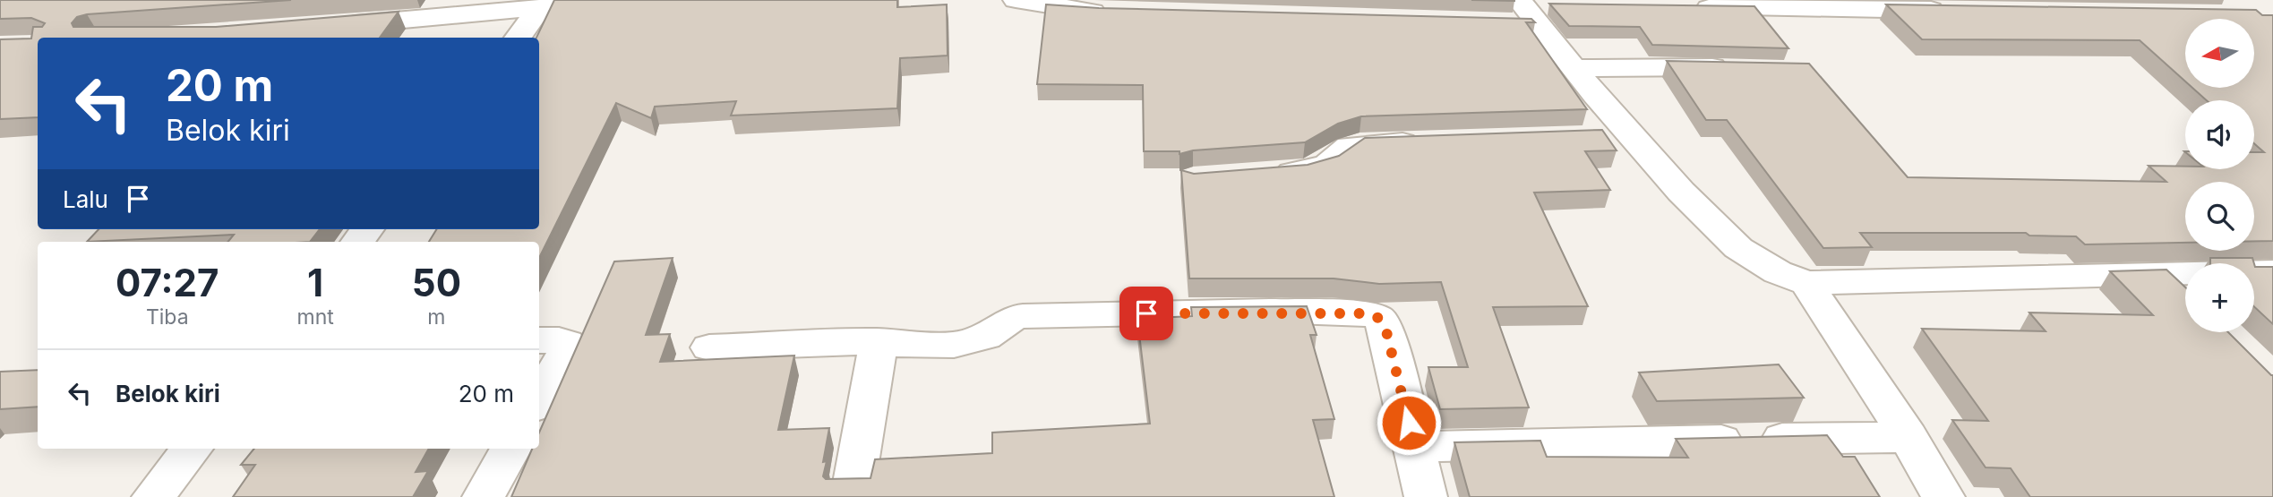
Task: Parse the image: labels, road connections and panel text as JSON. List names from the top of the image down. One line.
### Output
{"north":"left","page":{"map_buttons":"+","turn":["20 m","Belok kiri"],"then":"Lalu","eta":["07:27","Tiba","1","mnt","50","m"],"list":[{"name":"Belok kiri","value":"20 m"}]}}
